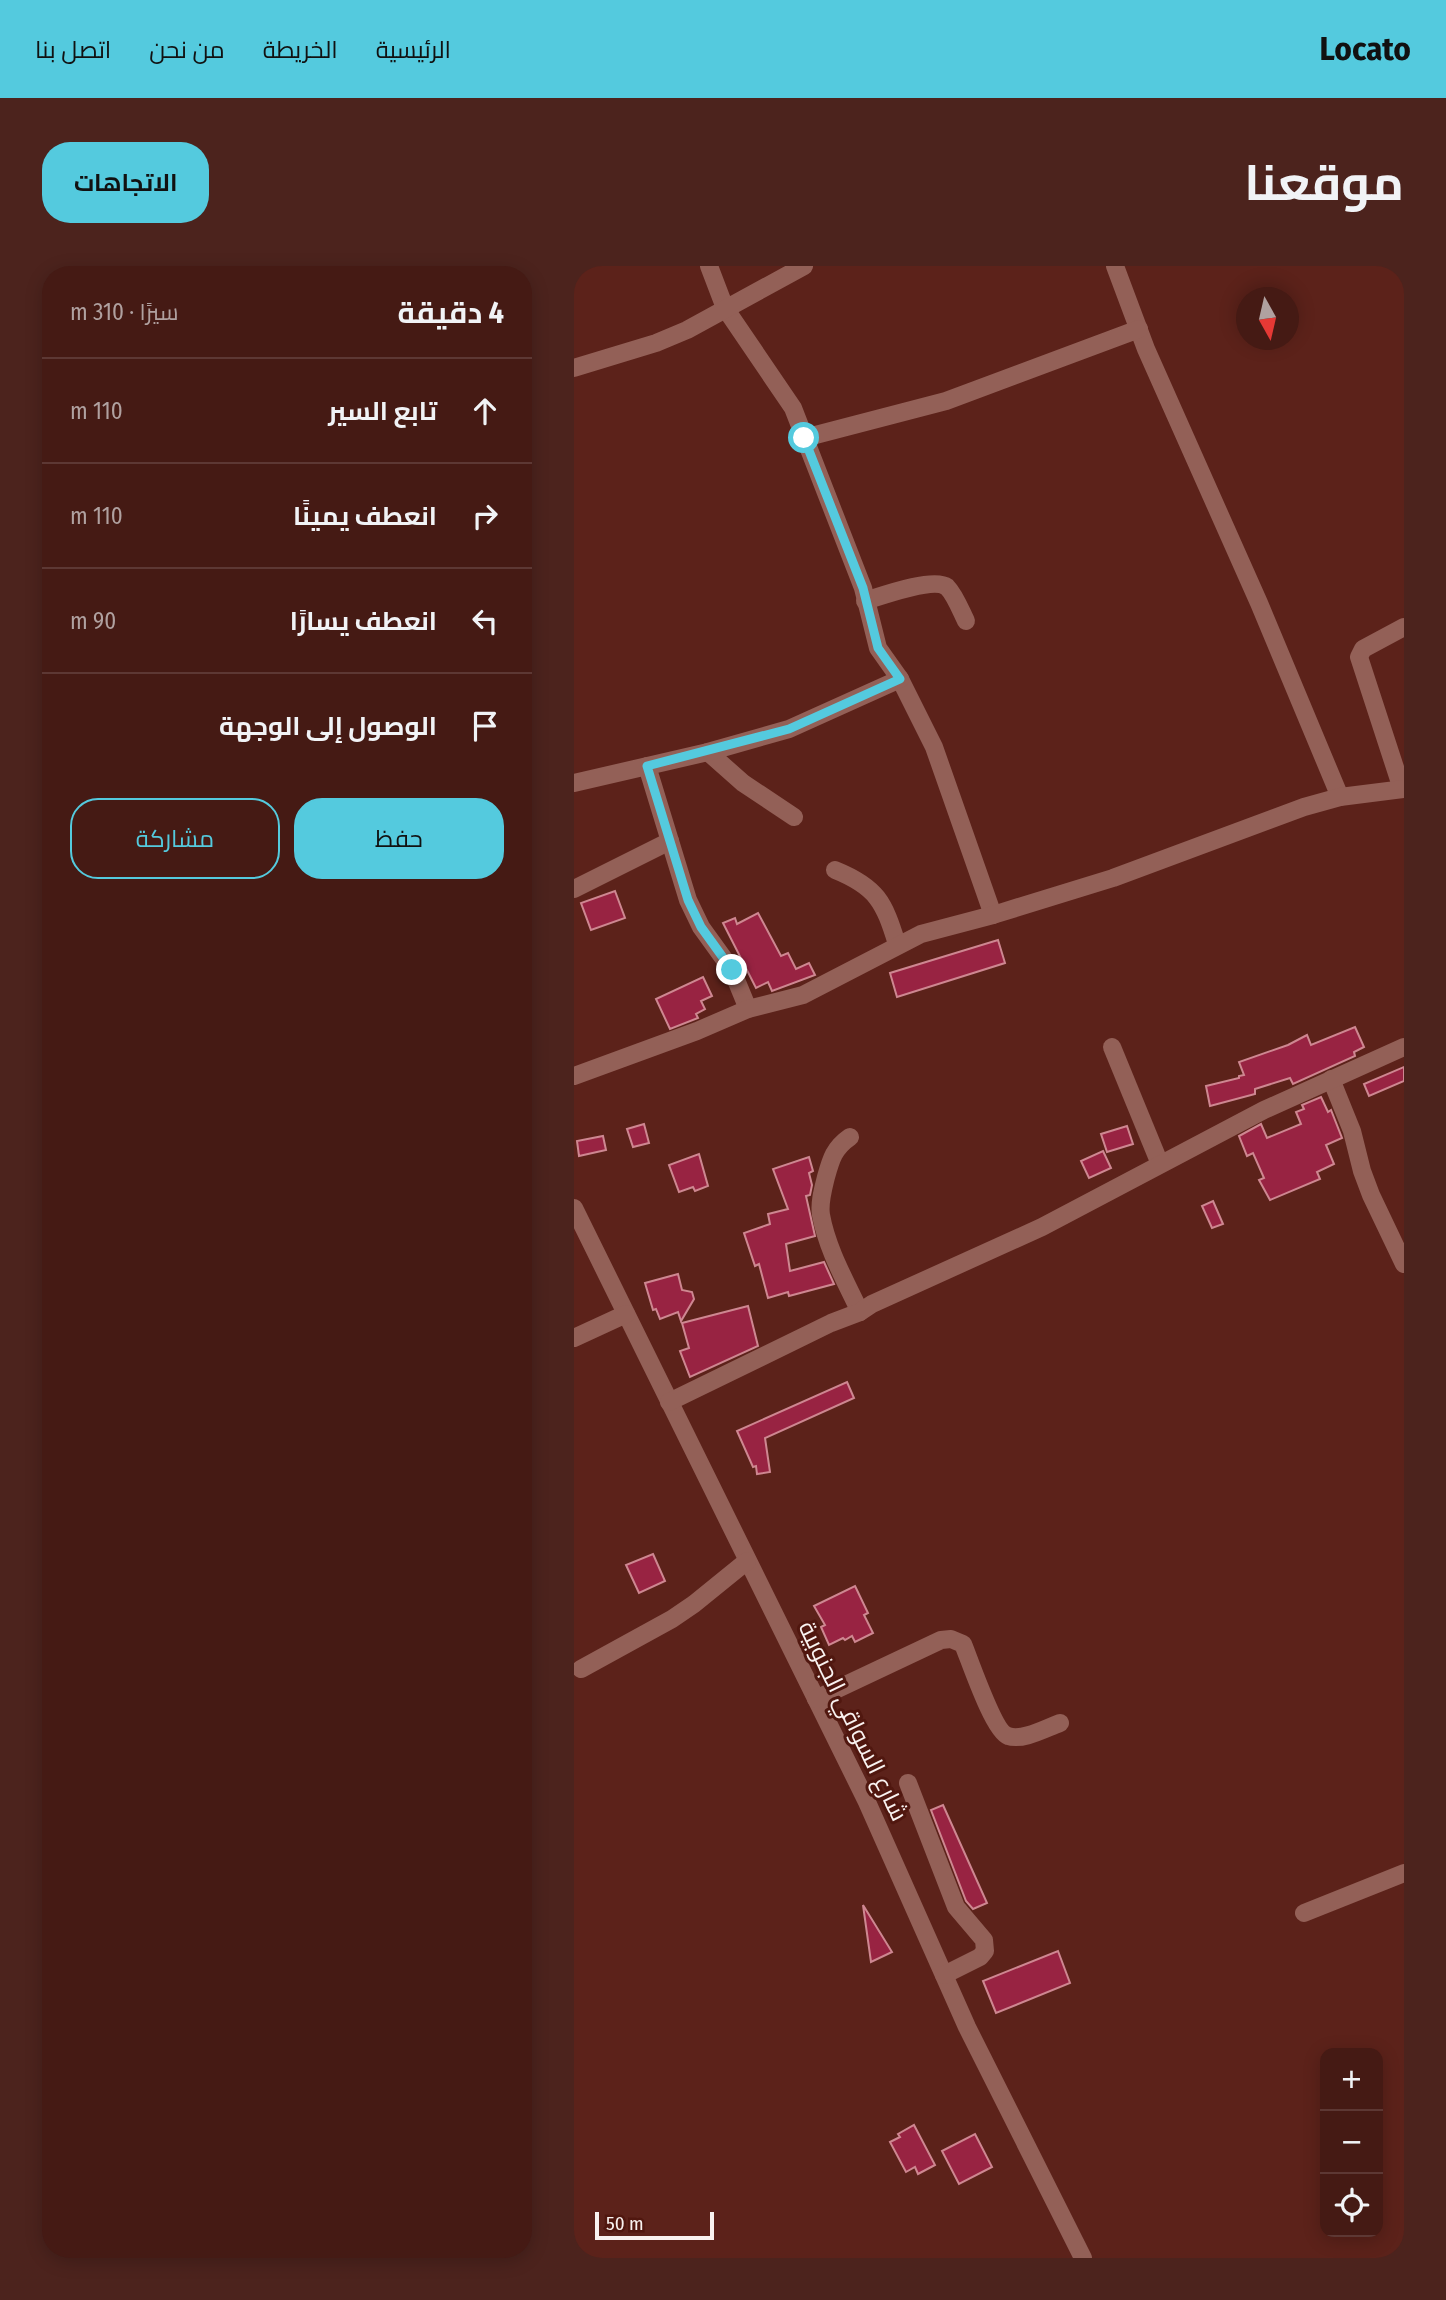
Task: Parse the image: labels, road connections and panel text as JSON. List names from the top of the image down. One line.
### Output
{"streets":{"street":["شارع السواقي الجنوبية"]},"scale_bar":"50 m","north":"bottom","page":{"header":"Locato","nav":["الرئيسية","الخريطة","من نحن","اتصل بنا"],"title":"موقعنا","buttons":["الاتجاهات",["حفظ","مشاركة"]],"heading":["4 دقيقة","سيرًا · 310 m"],"list":[["تابع السير","110 m"],["انعطف يمينًا","110 m"],["انعطف يسارًا","90 m"],"الوصول إلى الوجهة"],"map_buttons":["+","−"],"scale":"50 m"}}
